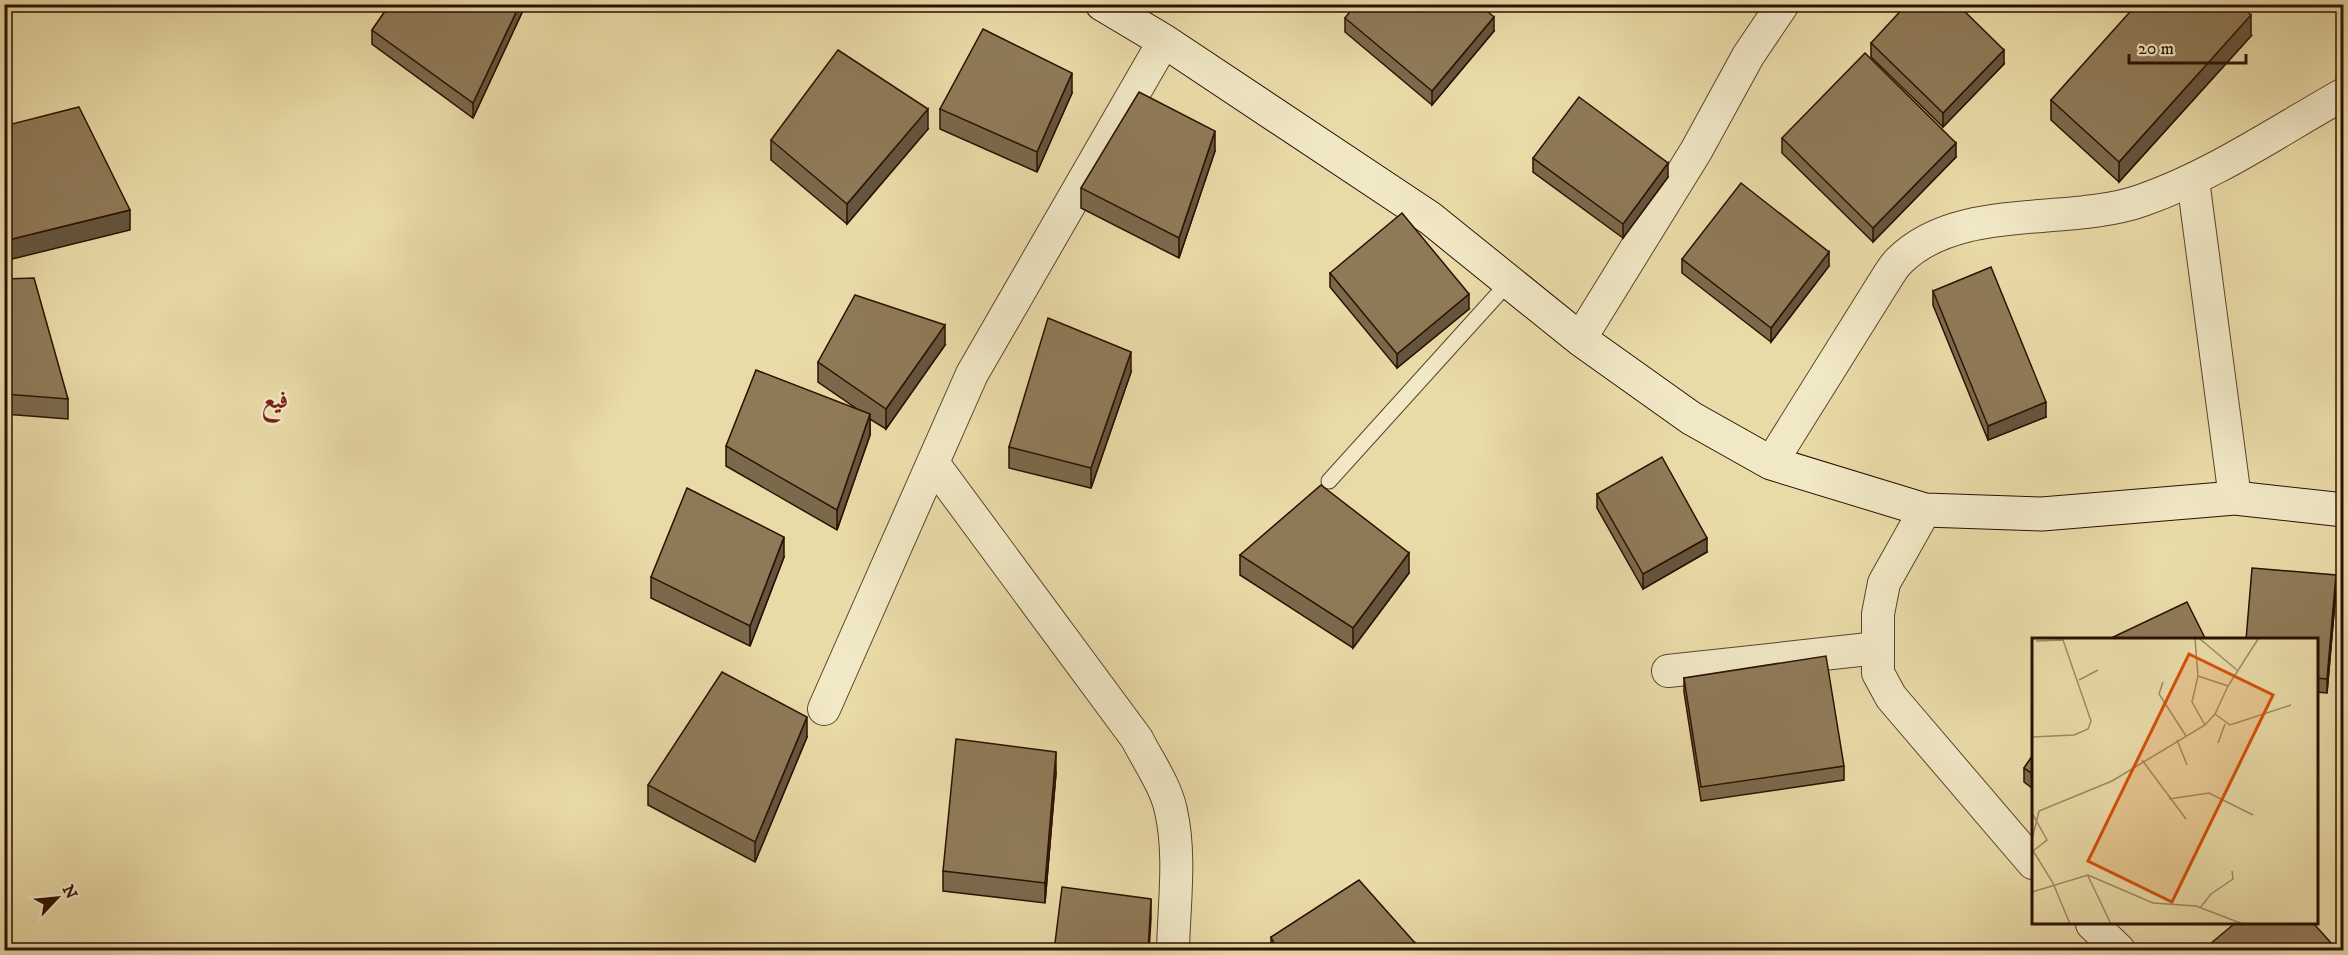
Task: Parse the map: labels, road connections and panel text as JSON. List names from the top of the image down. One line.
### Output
{"districts":["فيع"],"scale_bar":"20 m","north":"top right"}
